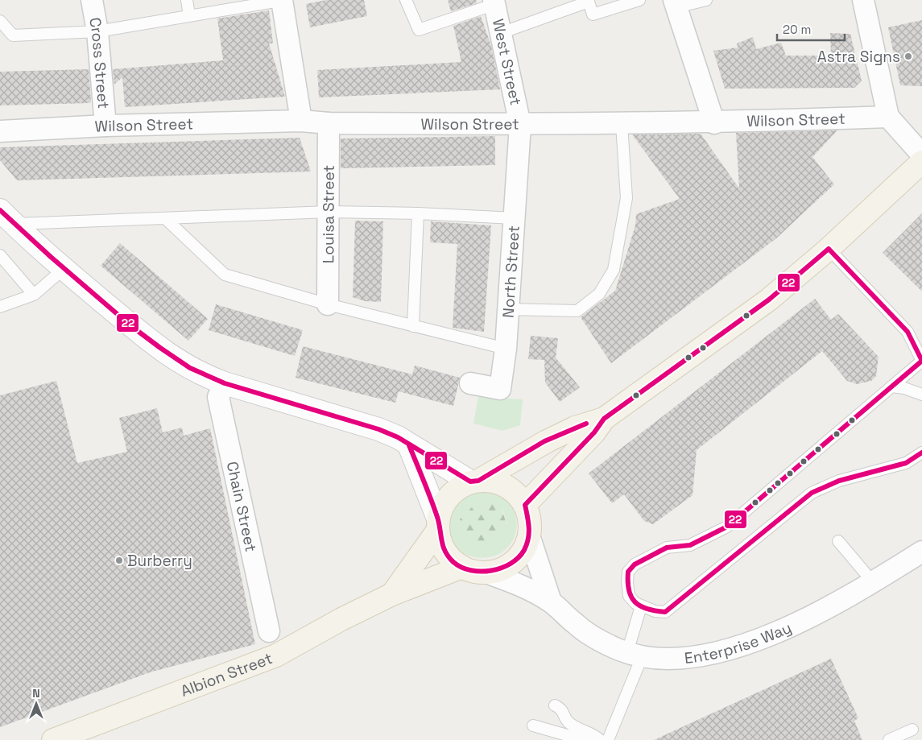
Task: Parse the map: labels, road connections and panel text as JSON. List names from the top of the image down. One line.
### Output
{"streets":{"main road":["Albion Street"],"street":["West Street","Cross Street","Wilson Street","Louisa Street","North Street","Chain Street","Enterprise Way"]},"crossings":[["West Street","Wilson Street"],["West Street","North Street"],["Cross Street","Wilson Street"],["Wilson Street","Louisa Street"],["Wilson Street","North Street"],["Enterprise Way","Albion Street"]],"places":["Astra Signs","Burberry"],"lines":["transit line 22"],"scale_bar":"20 m","north":"top"}
